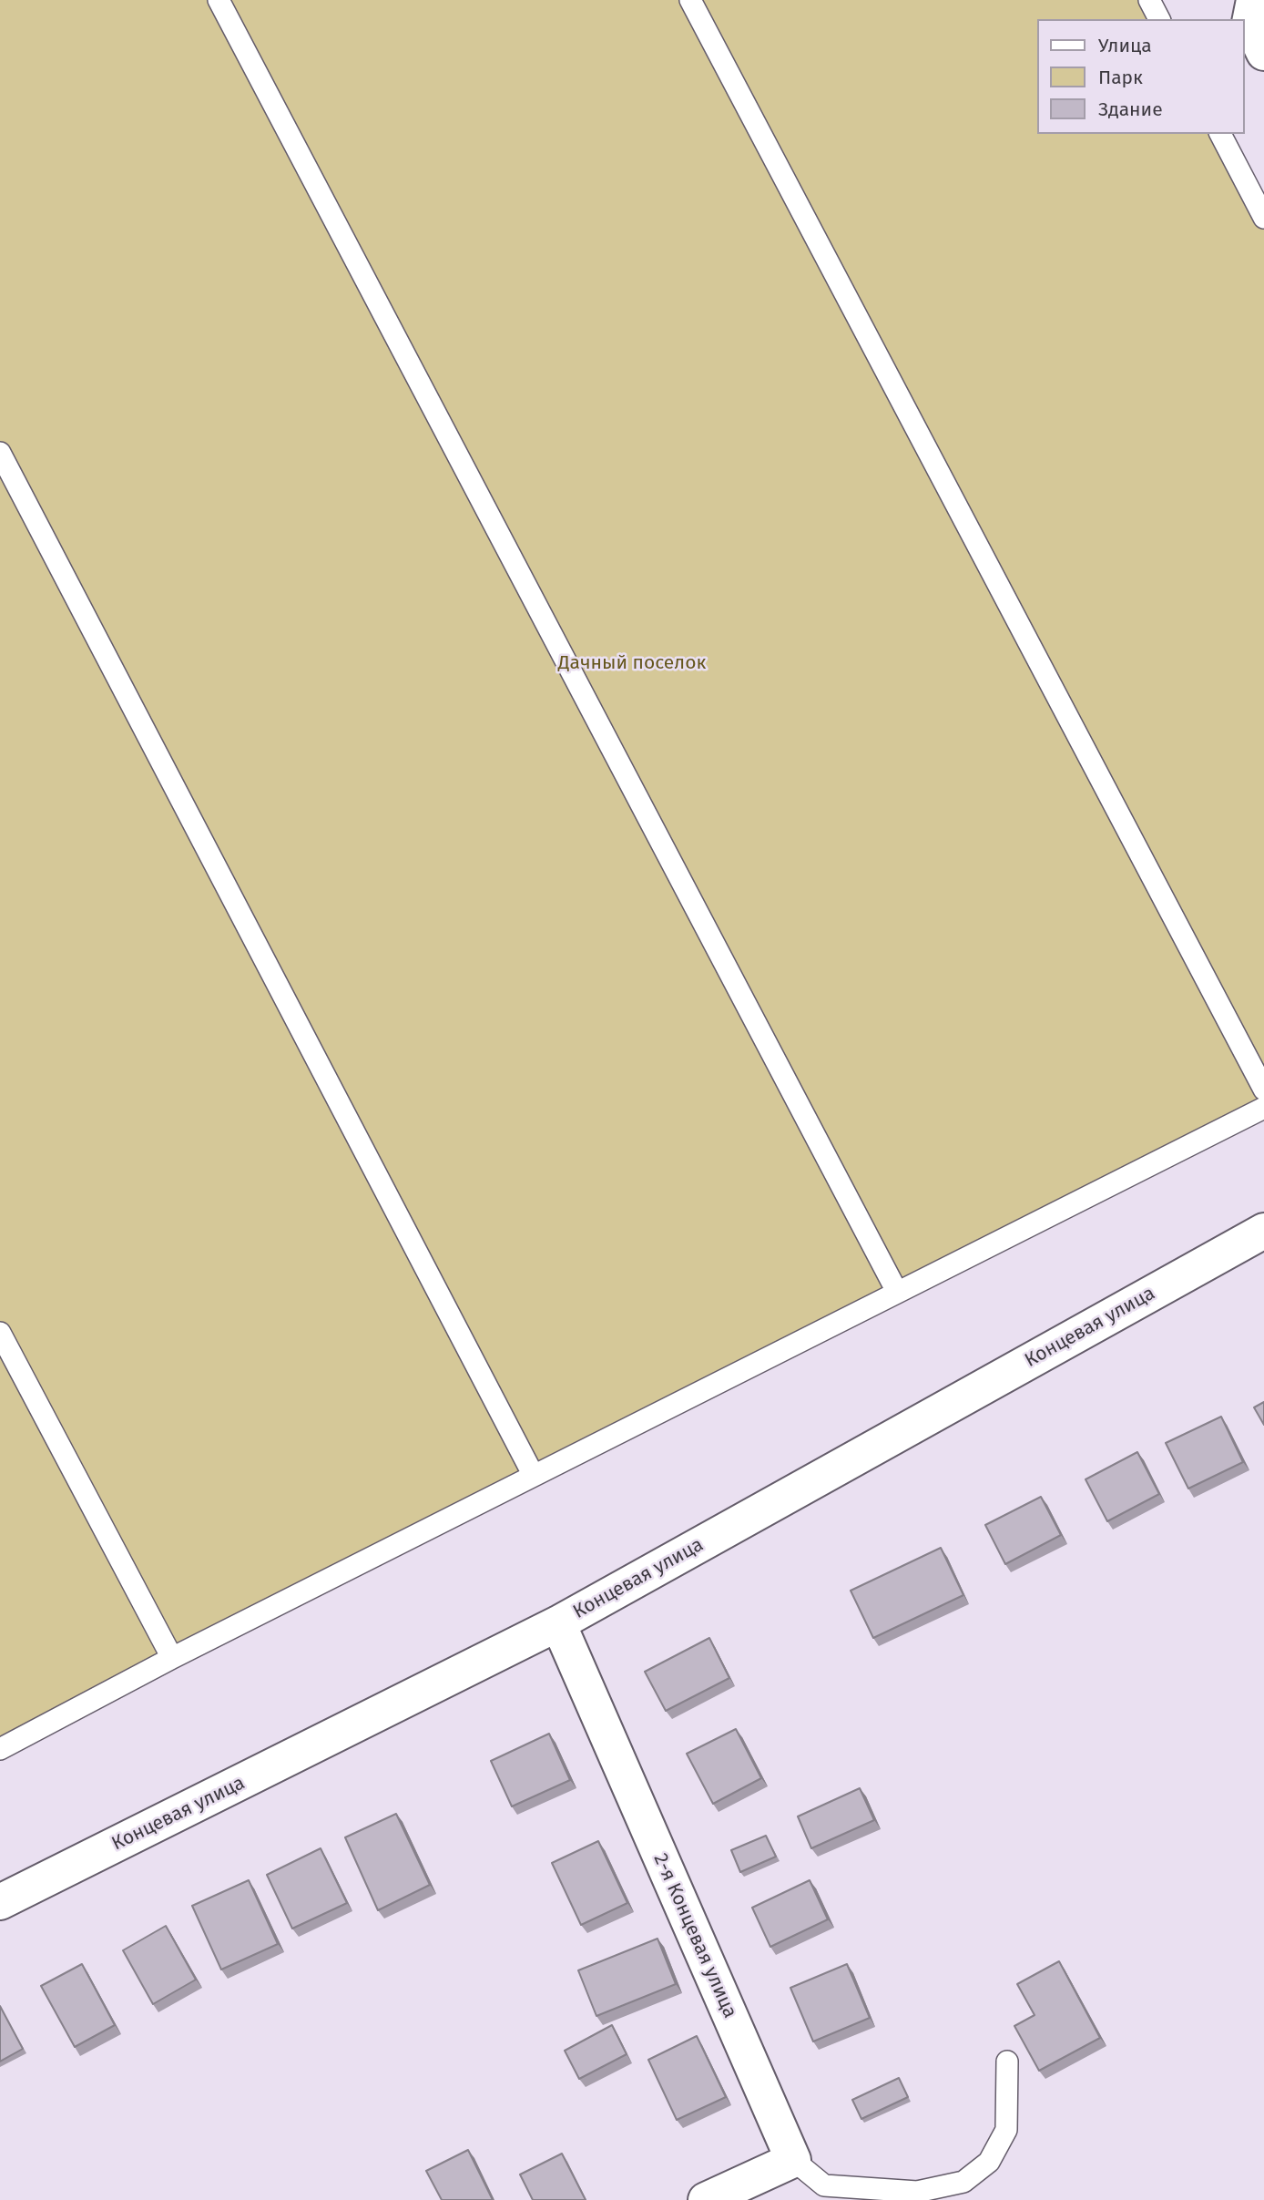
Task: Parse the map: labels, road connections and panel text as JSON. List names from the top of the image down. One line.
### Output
{"streets":{"street":["Концевая улица","2-я Концевая улица"]},"crossings":[["Концевая улица","2-я Концевая улица"]],"parks":["Дачный поселок"],"legend":["Улица","Парк","Здание"]}
